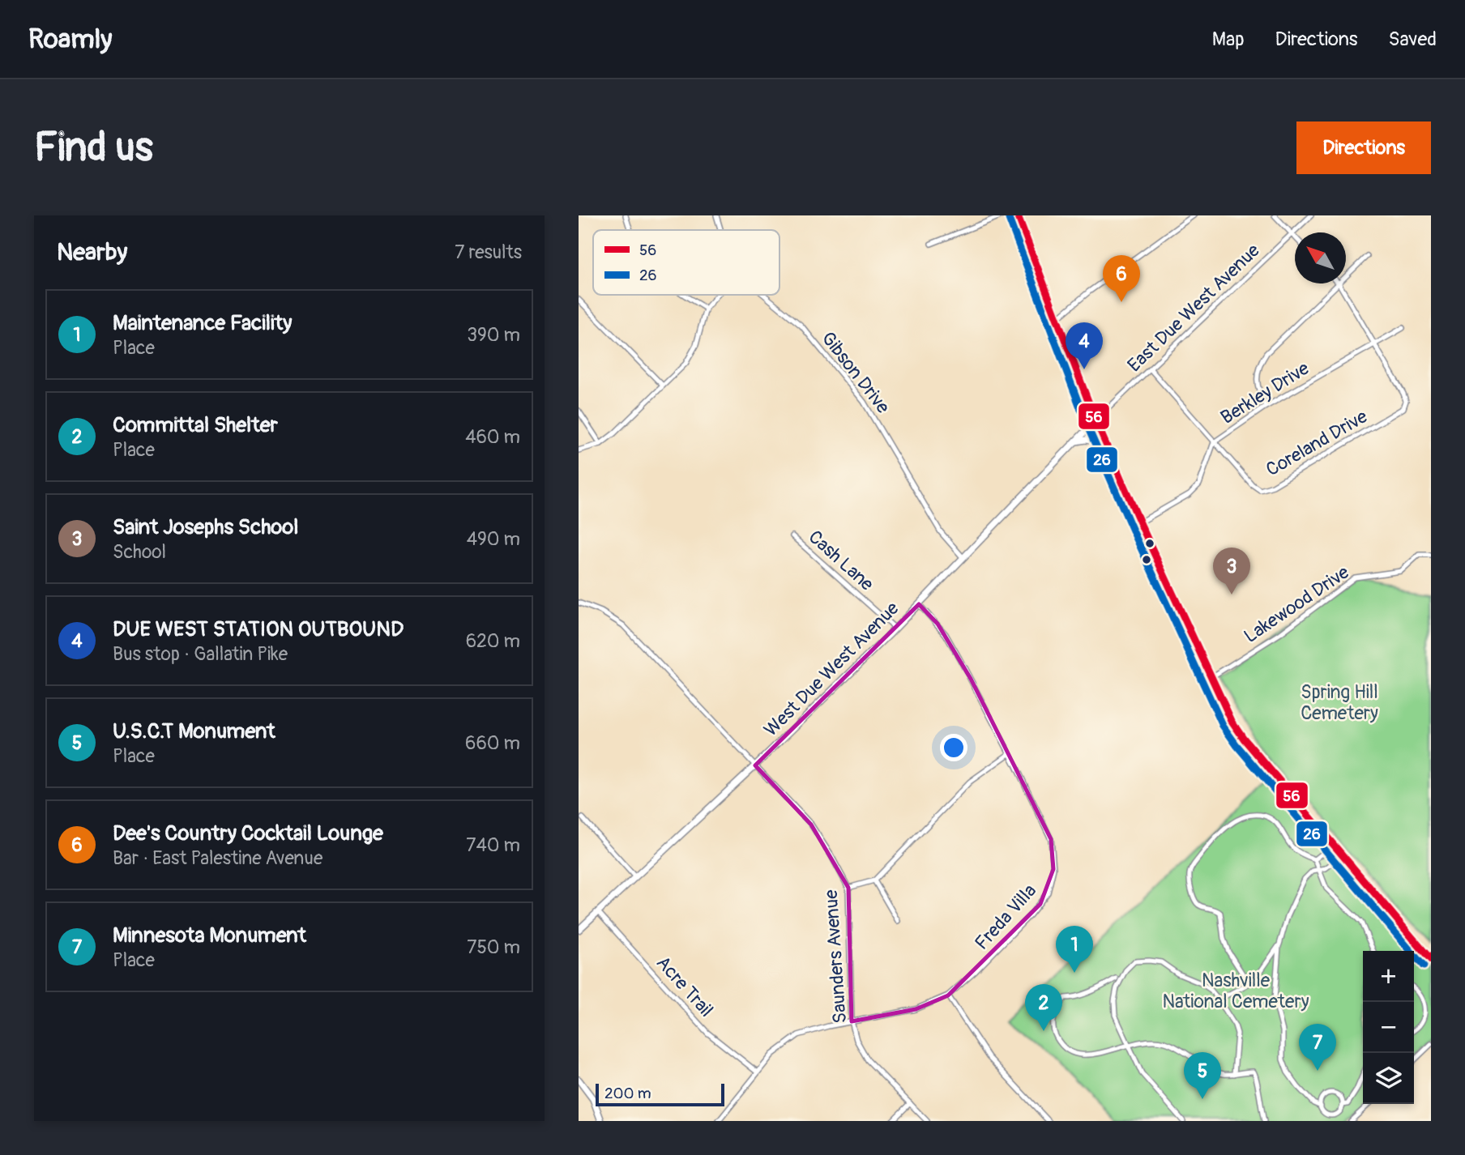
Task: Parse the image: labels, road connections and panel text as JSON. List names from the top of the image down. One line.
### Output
{"streets":{"main road":["West Due West Avenue"],"street":["East Due West Avenue","Gibson Drive","Berkley Drive","Coreland Drive","Cash Lane","Lakewood Drive","Freda Villa","Saunders Avenue","Acre Trail"]},"crossings":[["East Due West Avenue","Coreland Drive"],["East Due West Avenue","West Due West Avenue"],["Gibson Drive","West Due West Avenue"],["Berkley Drive","Coreland Drive"],["Cash Lane","West Due West Avenue"],["West Due West Avenue","Freda Villa"],["West Due West Avenue","Saunders Avenue"],["West Due West Avenue","Acre Trail"],["Freda Villa","Saunders Avenue"],["Freda Villa","Acre Trail"]],"parks":["Spring Hill Cemetery","Nashville National Cemetery"],"lines":["transit line 56","transit line 26"],"legend":["56","26"],"scale_bar":"200 m","north":"top left","page":{"header":"Roamly","nav":["Map","Directions","Saved"],"buttons":"Directions","title":"Find us","heading":["Nearby","7 results"],"pins":["6","4","3","1","2","7","5"],"list":[{"mark":"1","name":"Maintenance Facility","note":"Place","value":"390 m"},{"mark":"2","name":"Committal Shelter","note":"Place","value":"460 m"},{"mark":"3","name":"Saint Josephs School","note":"School","value":"490 m"},{"mark":"4","name":"DUE WEST STATION OUTBOUND","note":"Bus stop · Gallatin Pike","value":"620 m"},{"mark":"5","name":"U.S.C.T Monument","note":"Place","value":"660 m"},{"mark":"6","name":"Dee's Country Cocktail Lounge","note":"Bar · East Palestine Avenue","value":"740 m"},{"mark":"7","name":"Minnesota Monument","note":"Place","value":"750 m"}],"map_buttons":["+","−"],"scale":"200 m"}}
